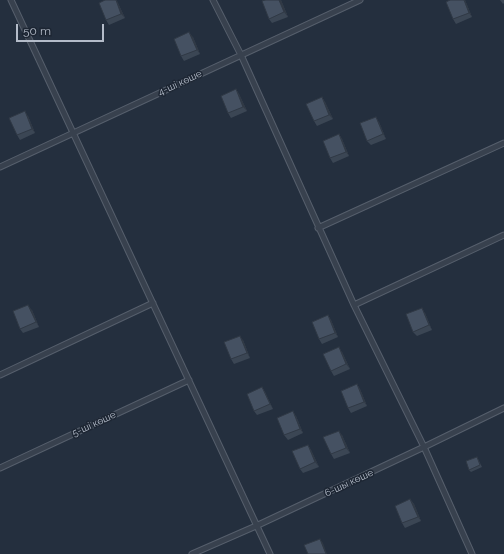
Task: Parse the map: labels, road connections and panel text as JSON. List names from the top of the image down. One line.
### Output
{"streets":{"lane":["4-ші көше","5-ші көше","6-шы көше"]},"scale_bar":"50 m"}
